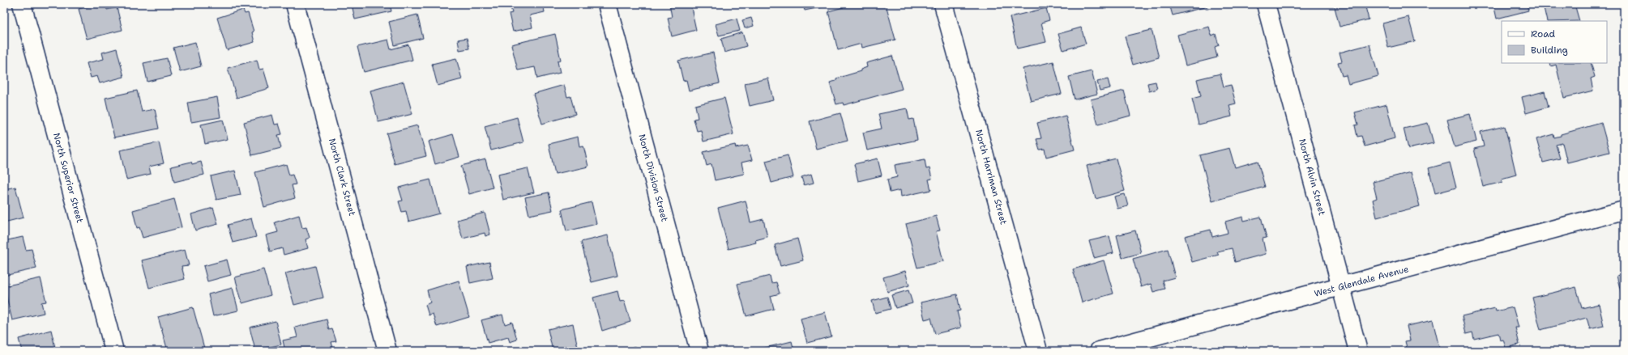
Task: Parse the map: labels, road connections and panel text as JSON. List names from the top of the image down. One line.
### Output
{"streets":{"street":["North Clark Street","North Harriman Street","North Alvin Street","North Superior Street","North Division Street","West Glendale Avenue"]},"crossings":[["North Alvin Street","West Glendale Avenue"]],"legend":["Road","Building"]}
